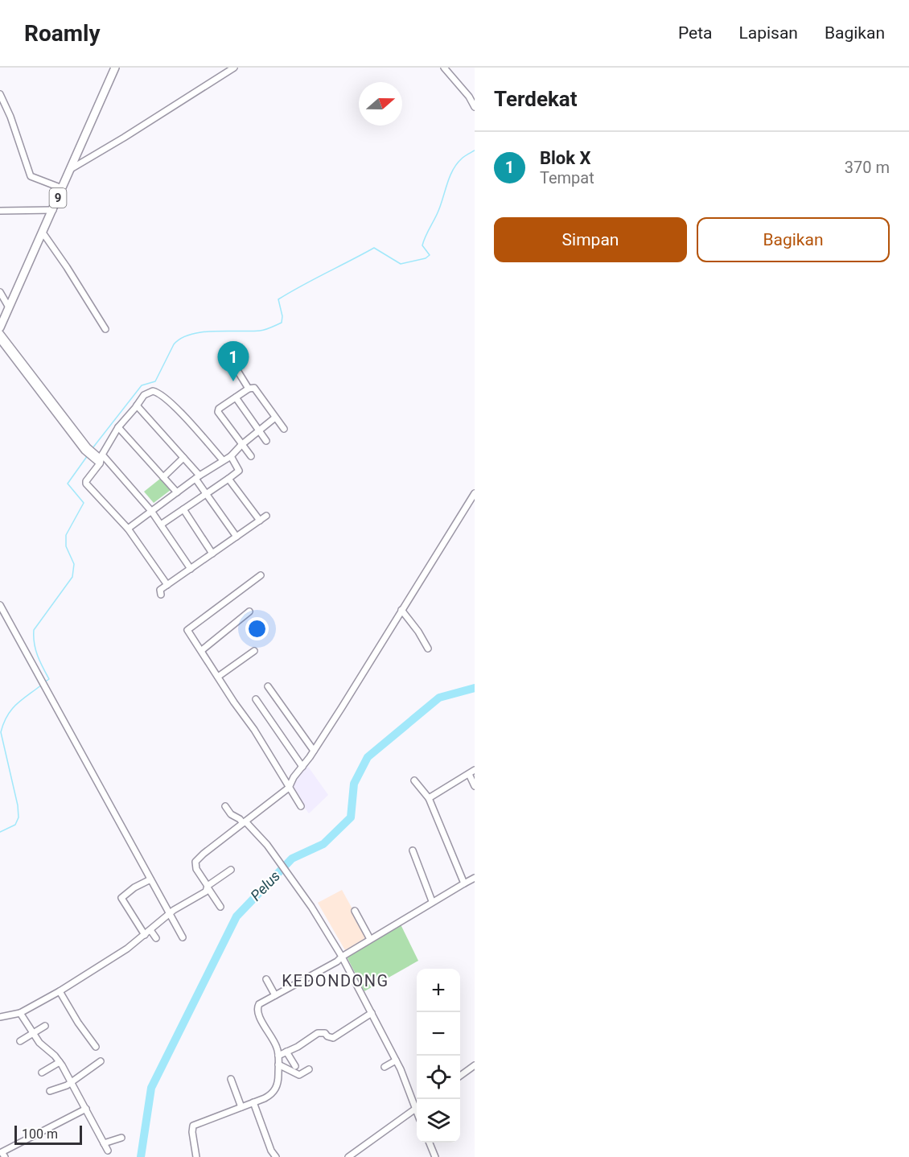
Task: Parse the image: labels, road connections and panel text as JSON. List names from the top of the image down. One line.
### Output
{"streets":{"highway":["9"]},"districts":["KEDONDONG"],"water":["Pelus"],"scale_bar":"100 m","north":"right","page":{"header":"Roamly","nav":["Peta","Lapisan","Bagikan"],"heading":"Terdekat","list":[{"mark":"1","name":"Blok X","note":"Tempat","value":"370 m"}],"buttons":["Simpan","Bagikan"],"pins":"1","map_buttons":["+","−"],"scale":"100 m"}}
